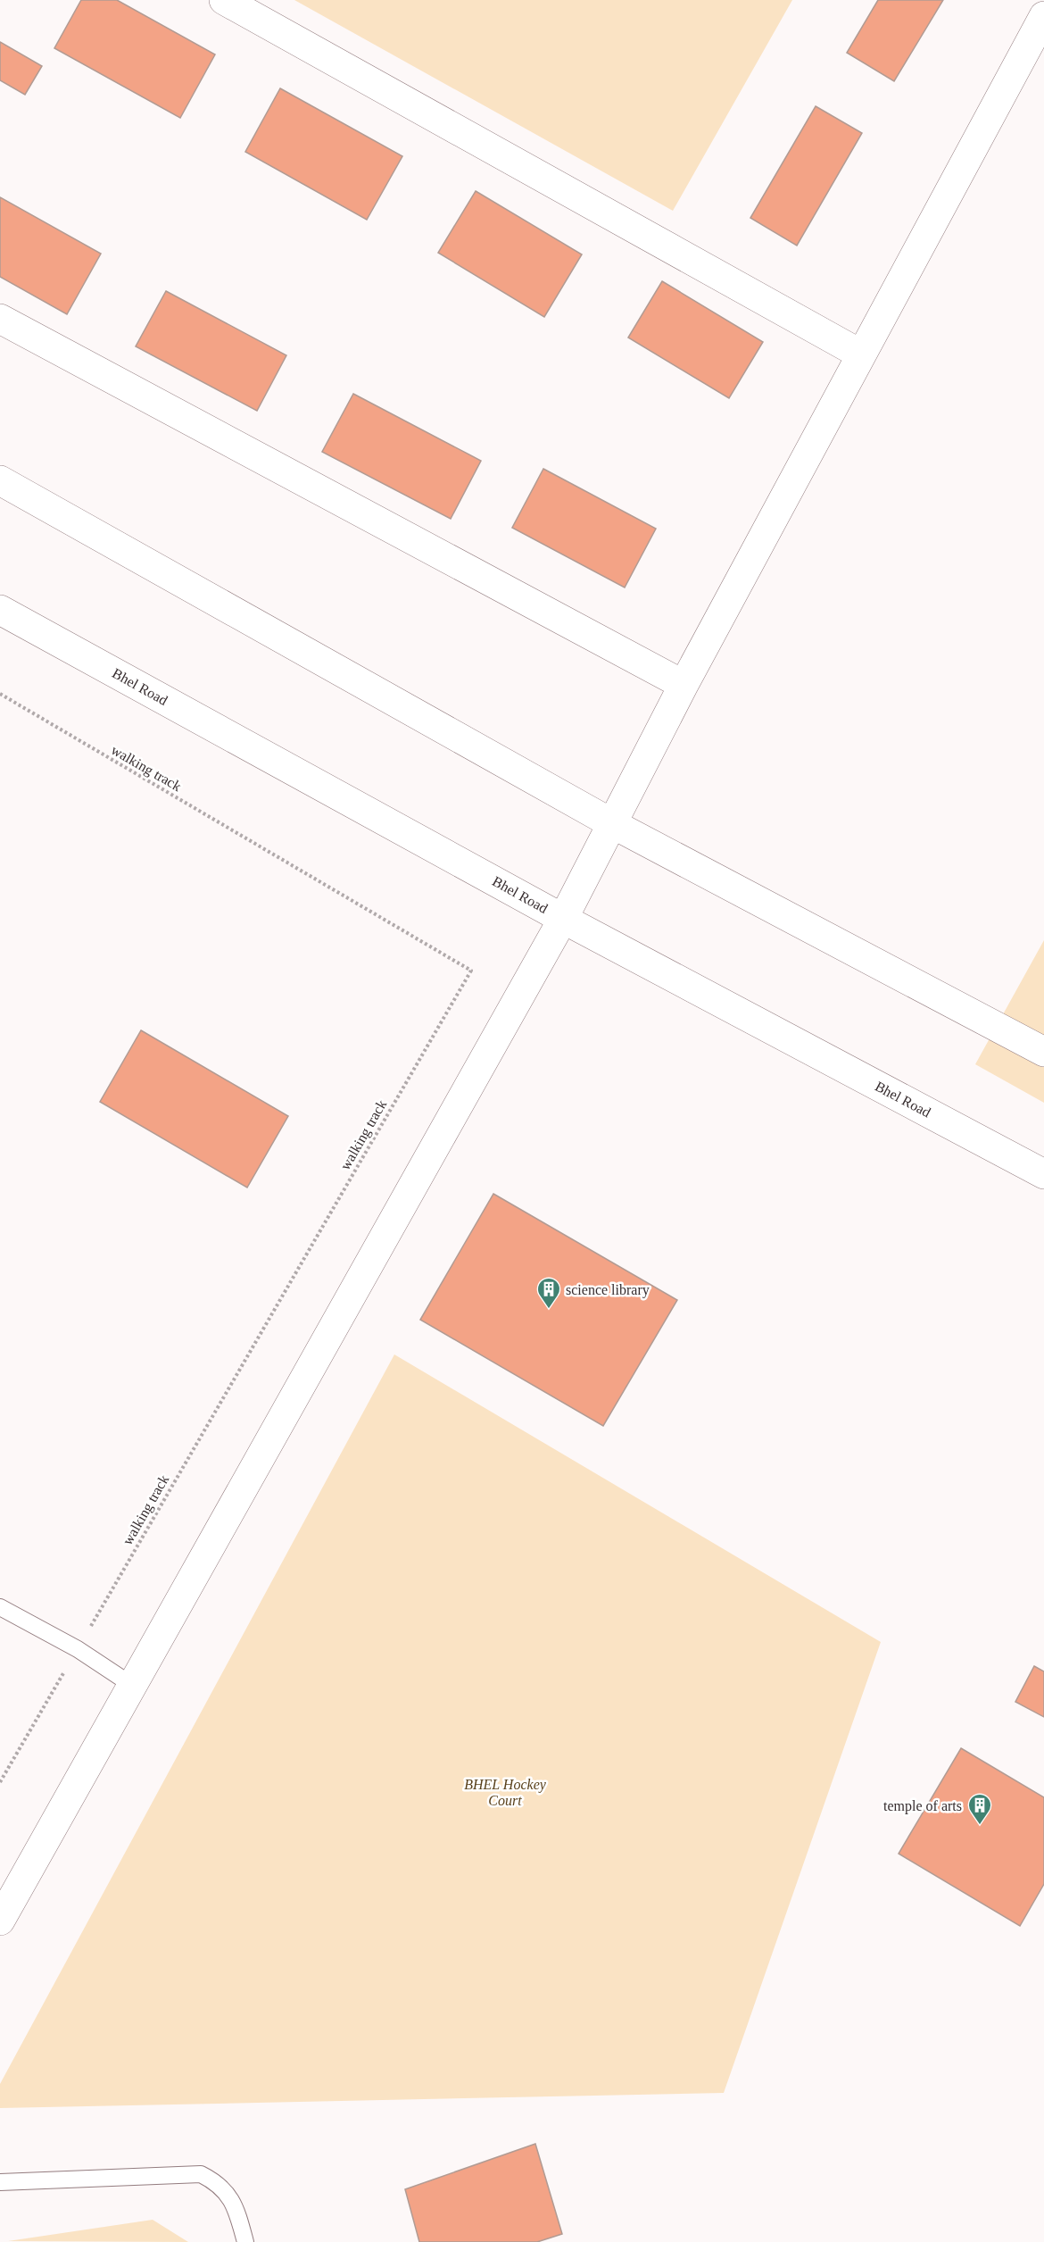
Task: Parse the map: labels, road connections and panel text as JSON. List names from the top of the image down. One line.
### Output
{"streets":{"street":["Bhel Road"],"path":["walking track"]},"parks":["BHEL Hockey Court"],"places":{"building":["science library","temple of arts"]}}
